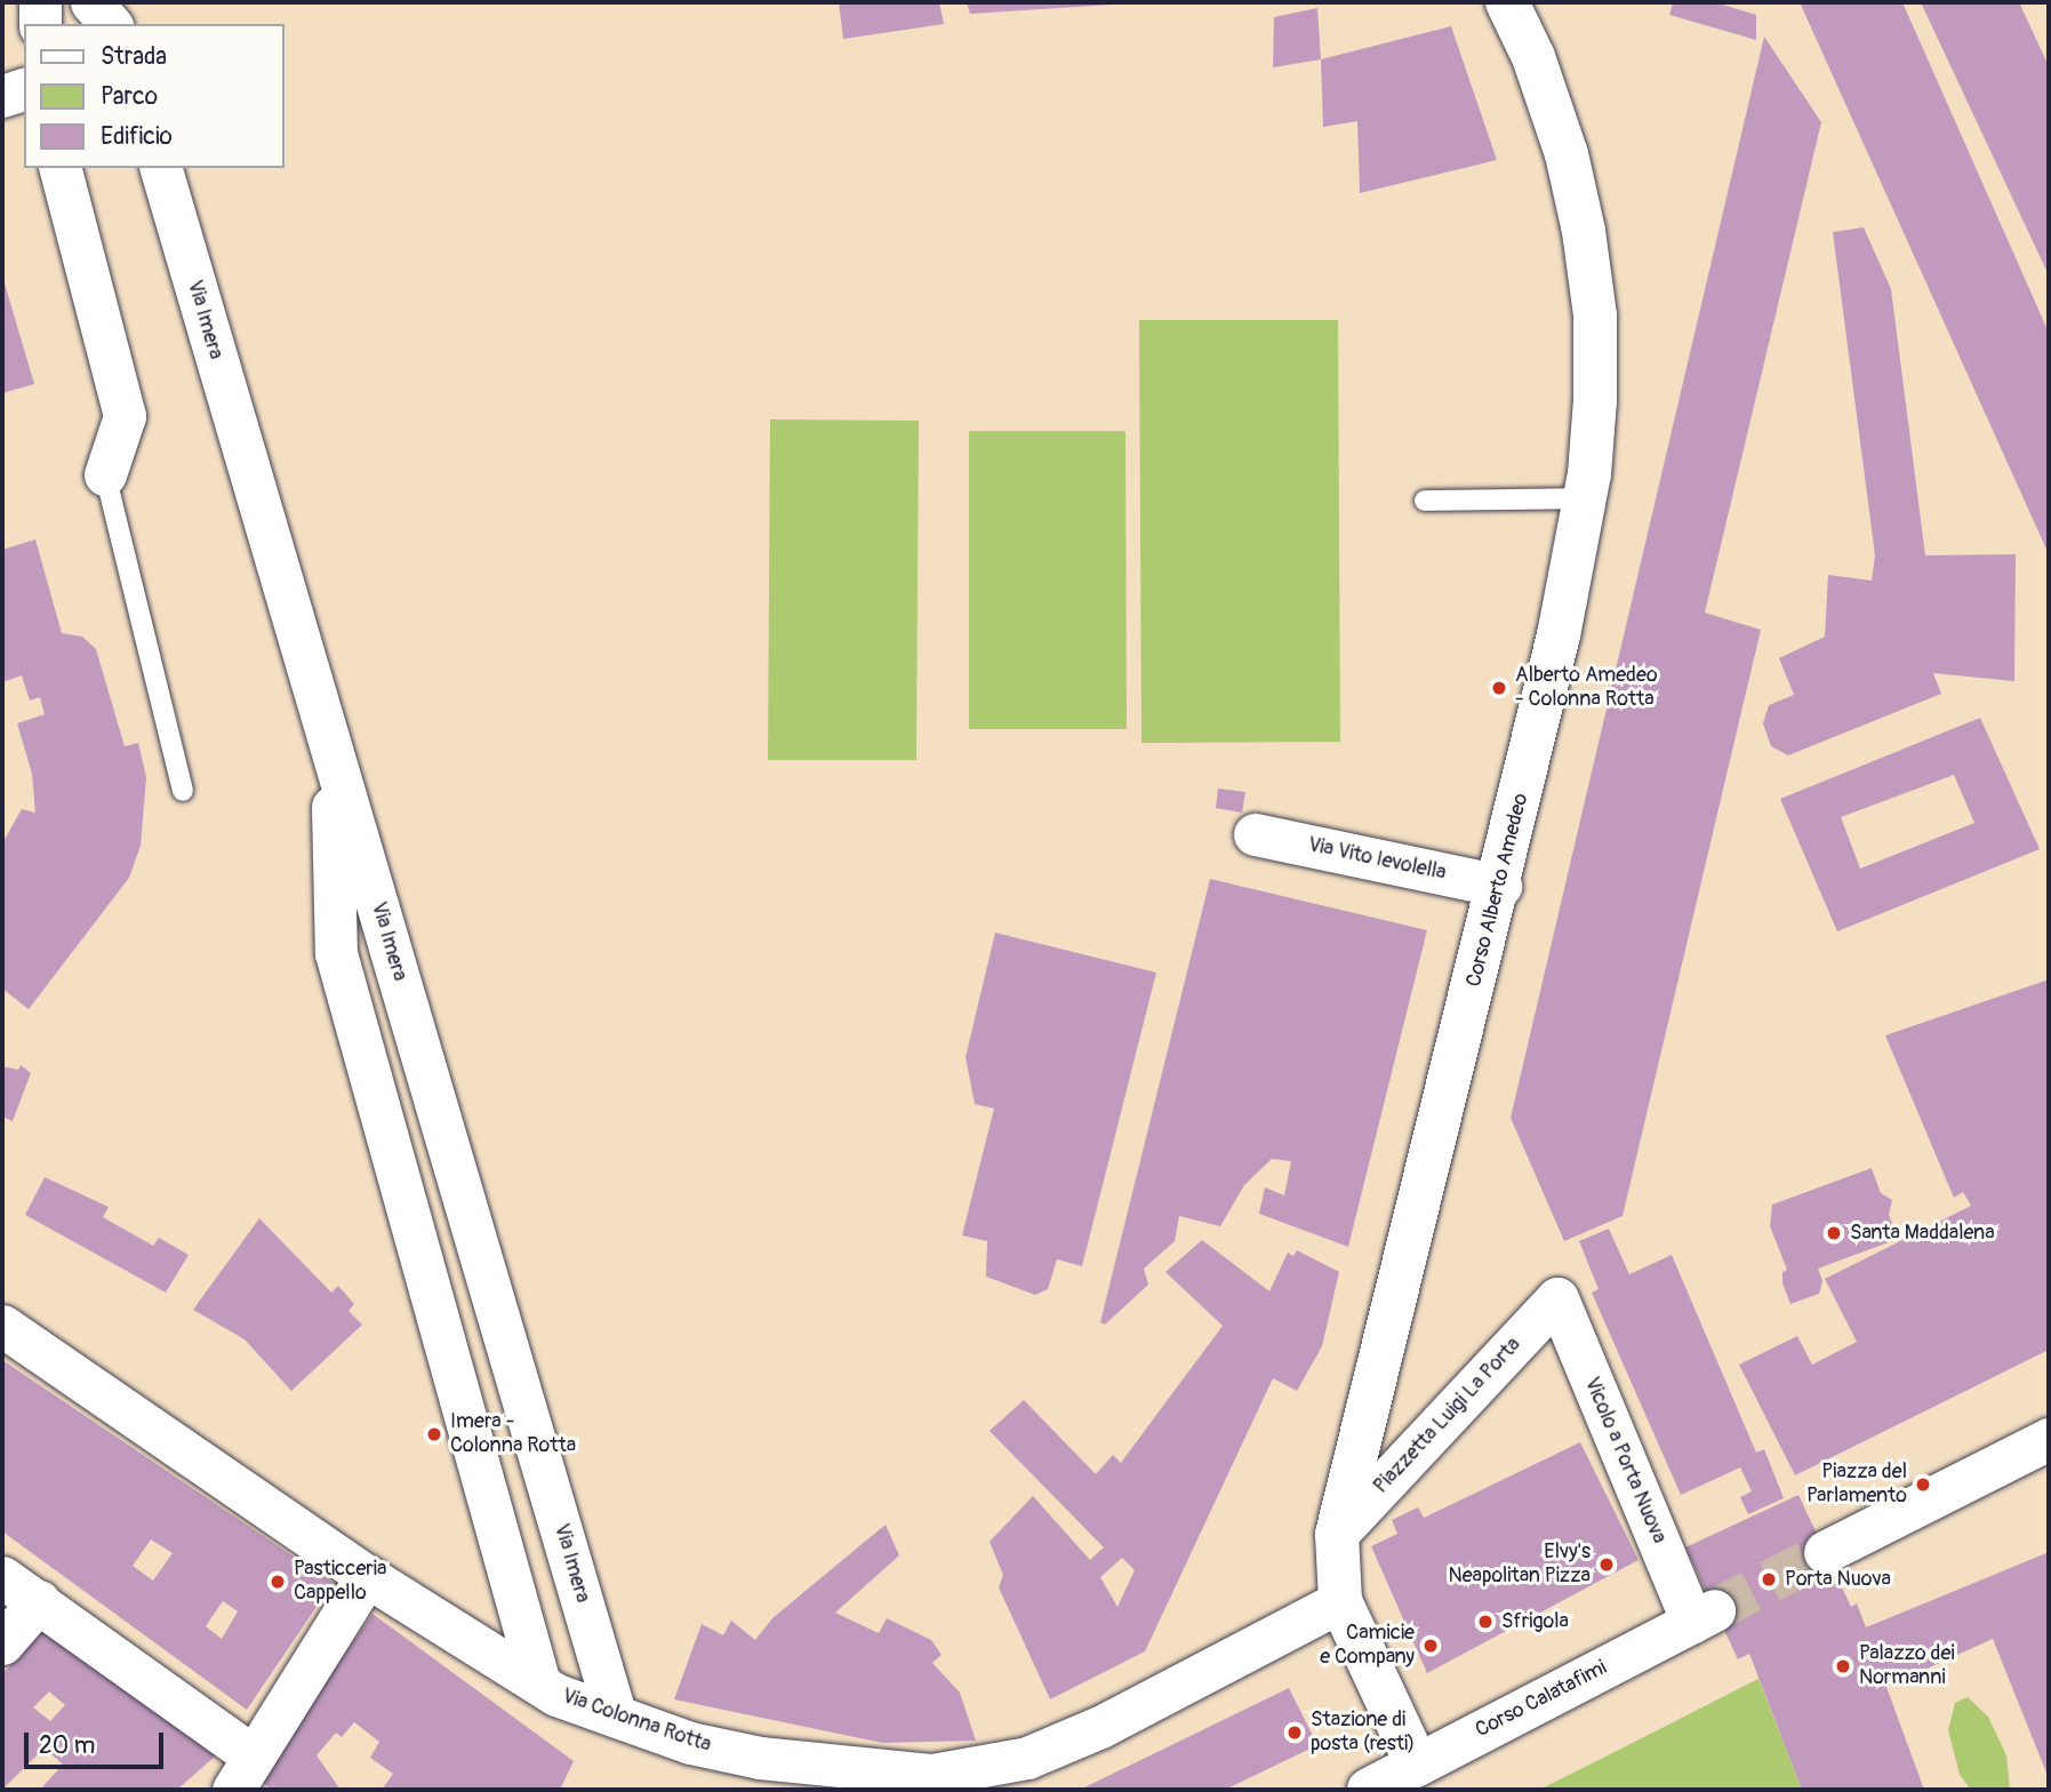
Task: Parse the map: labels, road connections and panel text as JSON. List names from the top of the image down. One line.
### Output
{"streets":{"street":["Via Imera","Via Vito Ievolella","Corso Alberto Amedeo","Piazzetta Luigi La Porta","Vicolo a Porta Nuova","Corso Calatafimi","Via Colonna Rotta"]},"crossings":[["Via Imera","Via Colonna Rotta"],["Via Vito Ievolella","Corso Alberto Amedeo"],["Corso Alberto Amedeo","Piazzetta Luigi La Porta"],["Corso Alberto Amedeo","Corso Calatafimi"],["Corso Alberto Amedeo","Via Colonna Rotta"],["Piazzetta Luigi La Porta","Vicolo a Porta Nuova"],["Vicolo a Porta Nuova","Corso Calatafimi"]],"places":["Alberto Amedeo - Colonna Rotta","Santa Maddalena","Imera - Colonna Rotta","Piazza del Parlamento","Elvy's Neapolitan Pizza","Porta Nuova","Pasticceria Cappello","Sfrigola","Camicie e Company","Palazzo dei Normanni","Stazione di posta (resti)"],"legend":["Strada","Parco","Edificio"],"scale_bar":"20 m"}
